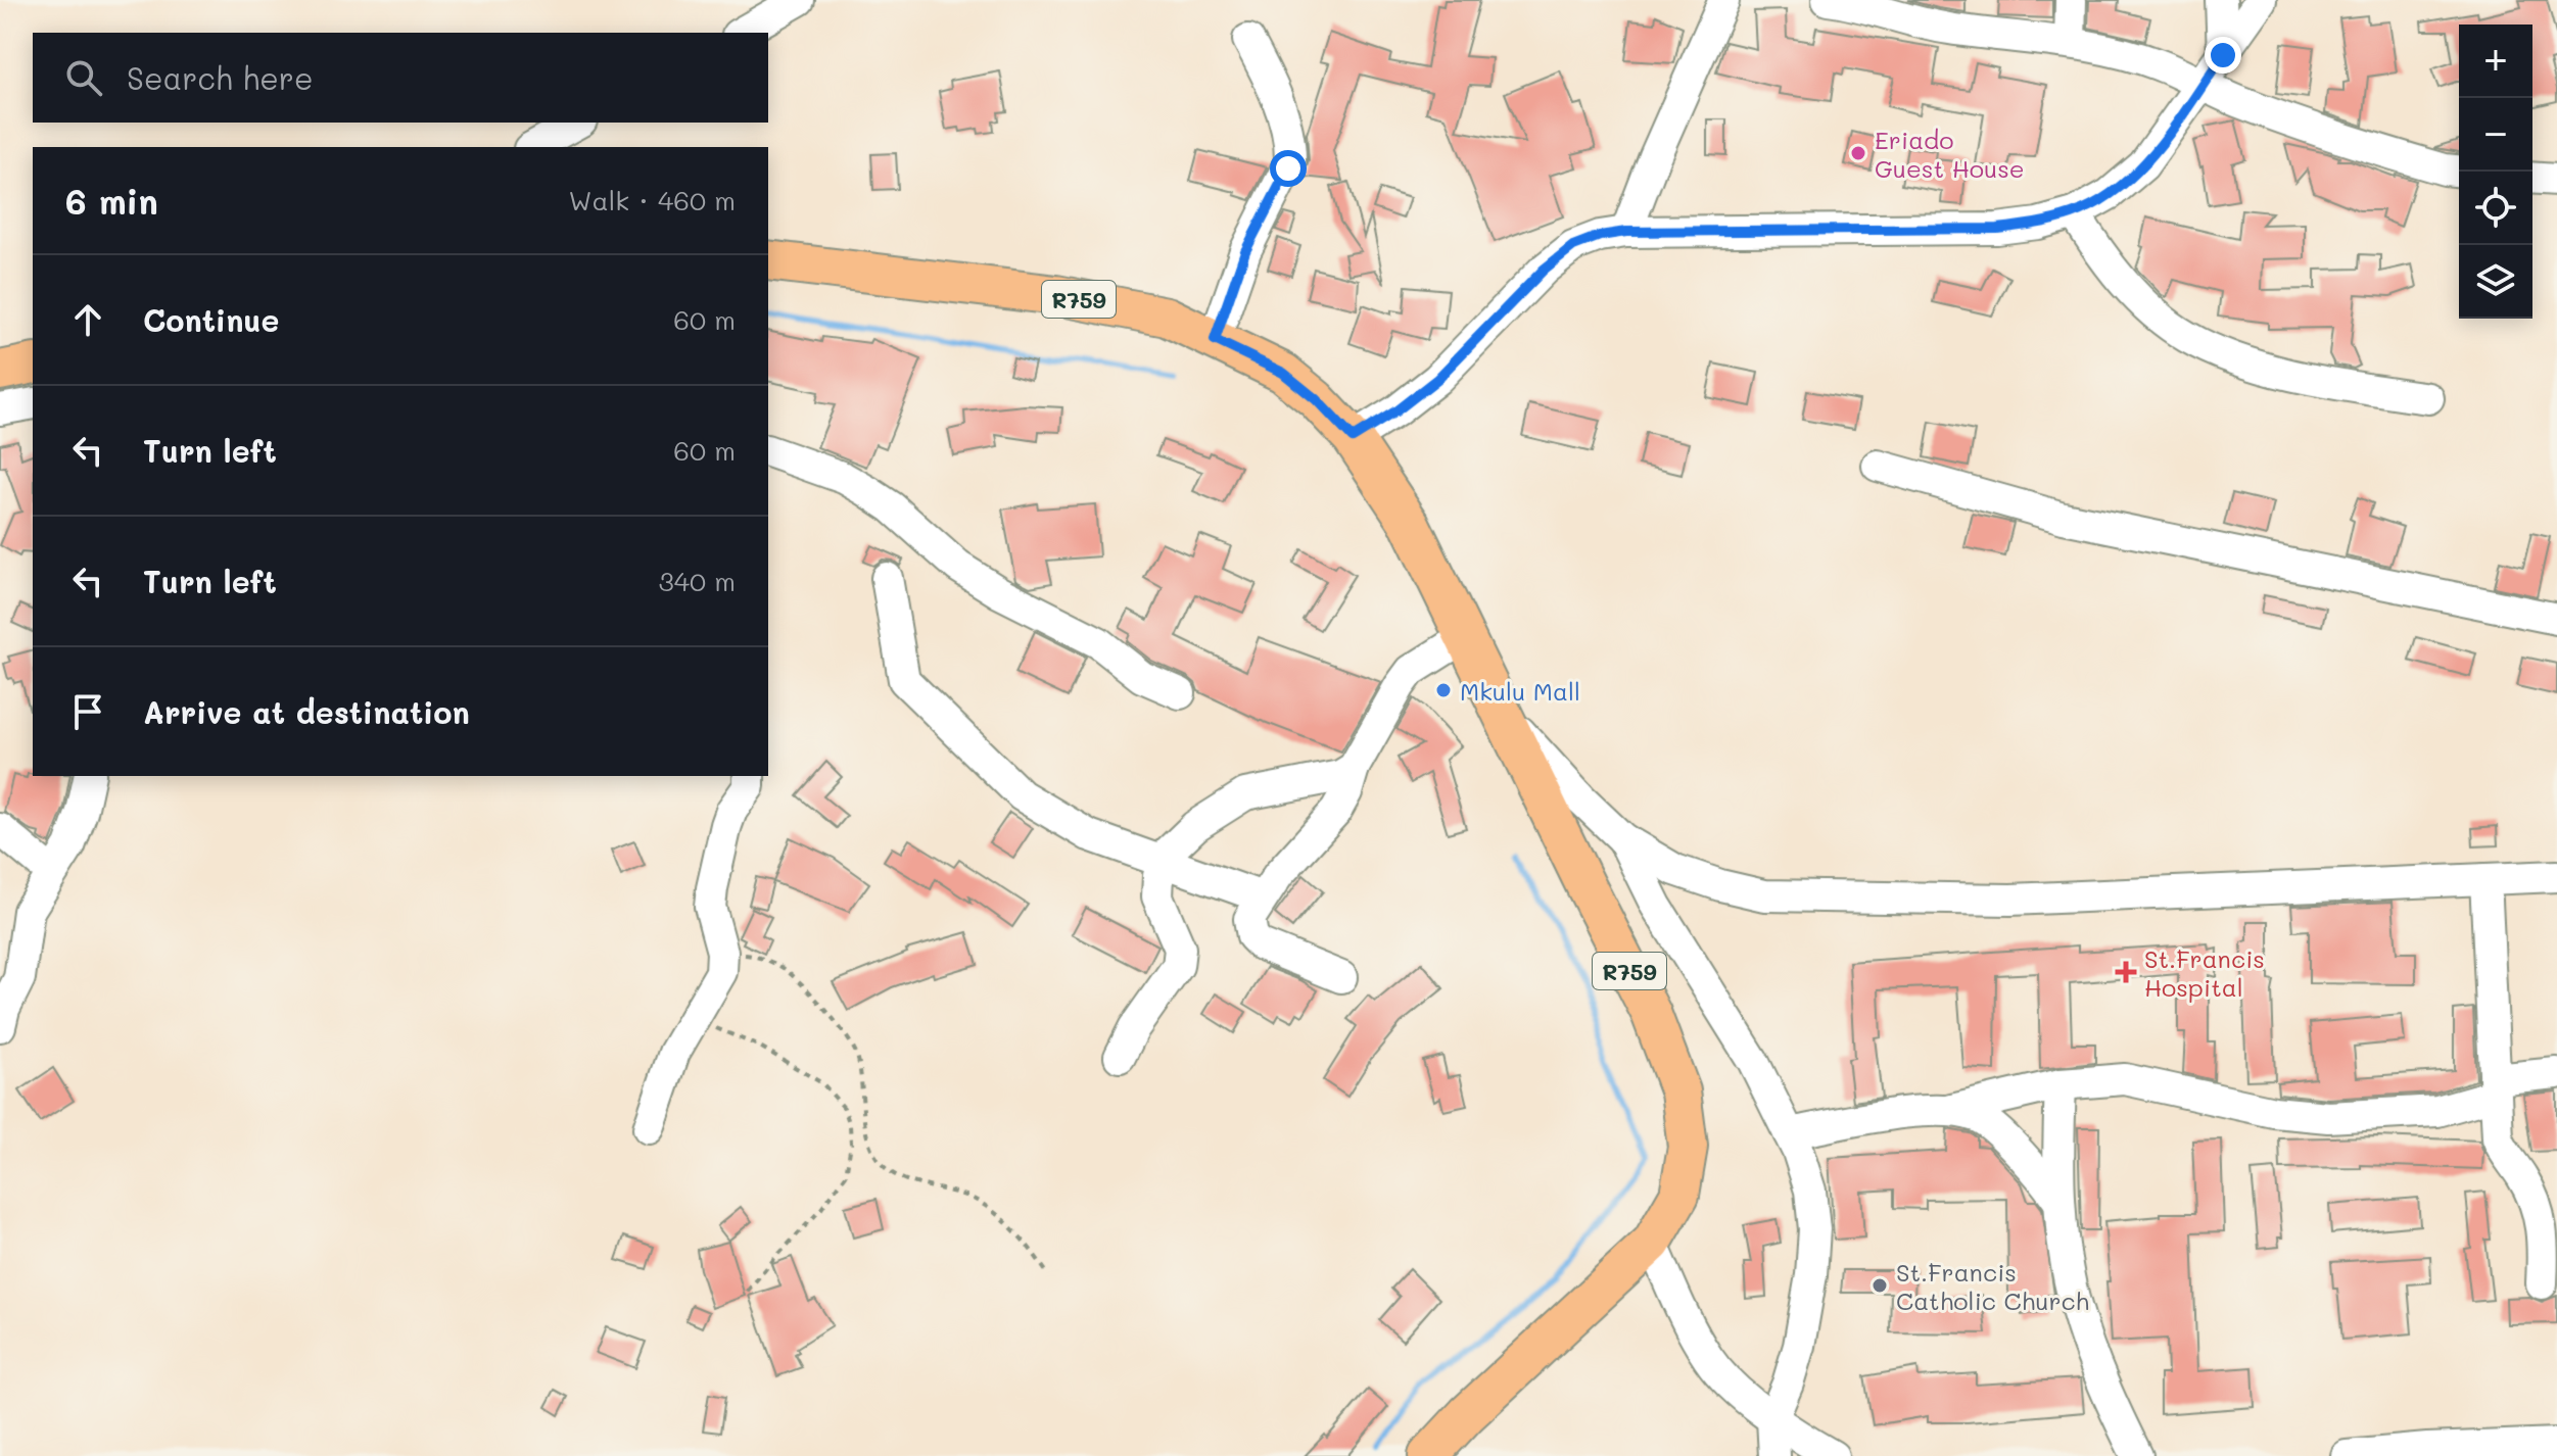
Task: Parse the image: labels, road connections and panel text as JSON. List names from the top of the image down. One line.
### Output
{"streets":{"main road":["R759"]},"places":{"other":["Eriado Guest House","Mkulu Mall","St.Francis Catholic Church"],"health":["St.Francis Hospital"]},"page":{"map_buttons":["+","−"],"search":"Search here","heading":["6 min","Walk · 460 m"],"list":[["Continue","60 m"],["Turn left","60 m"],["Turn left","340 m"],"Arrive at destination"]}}
